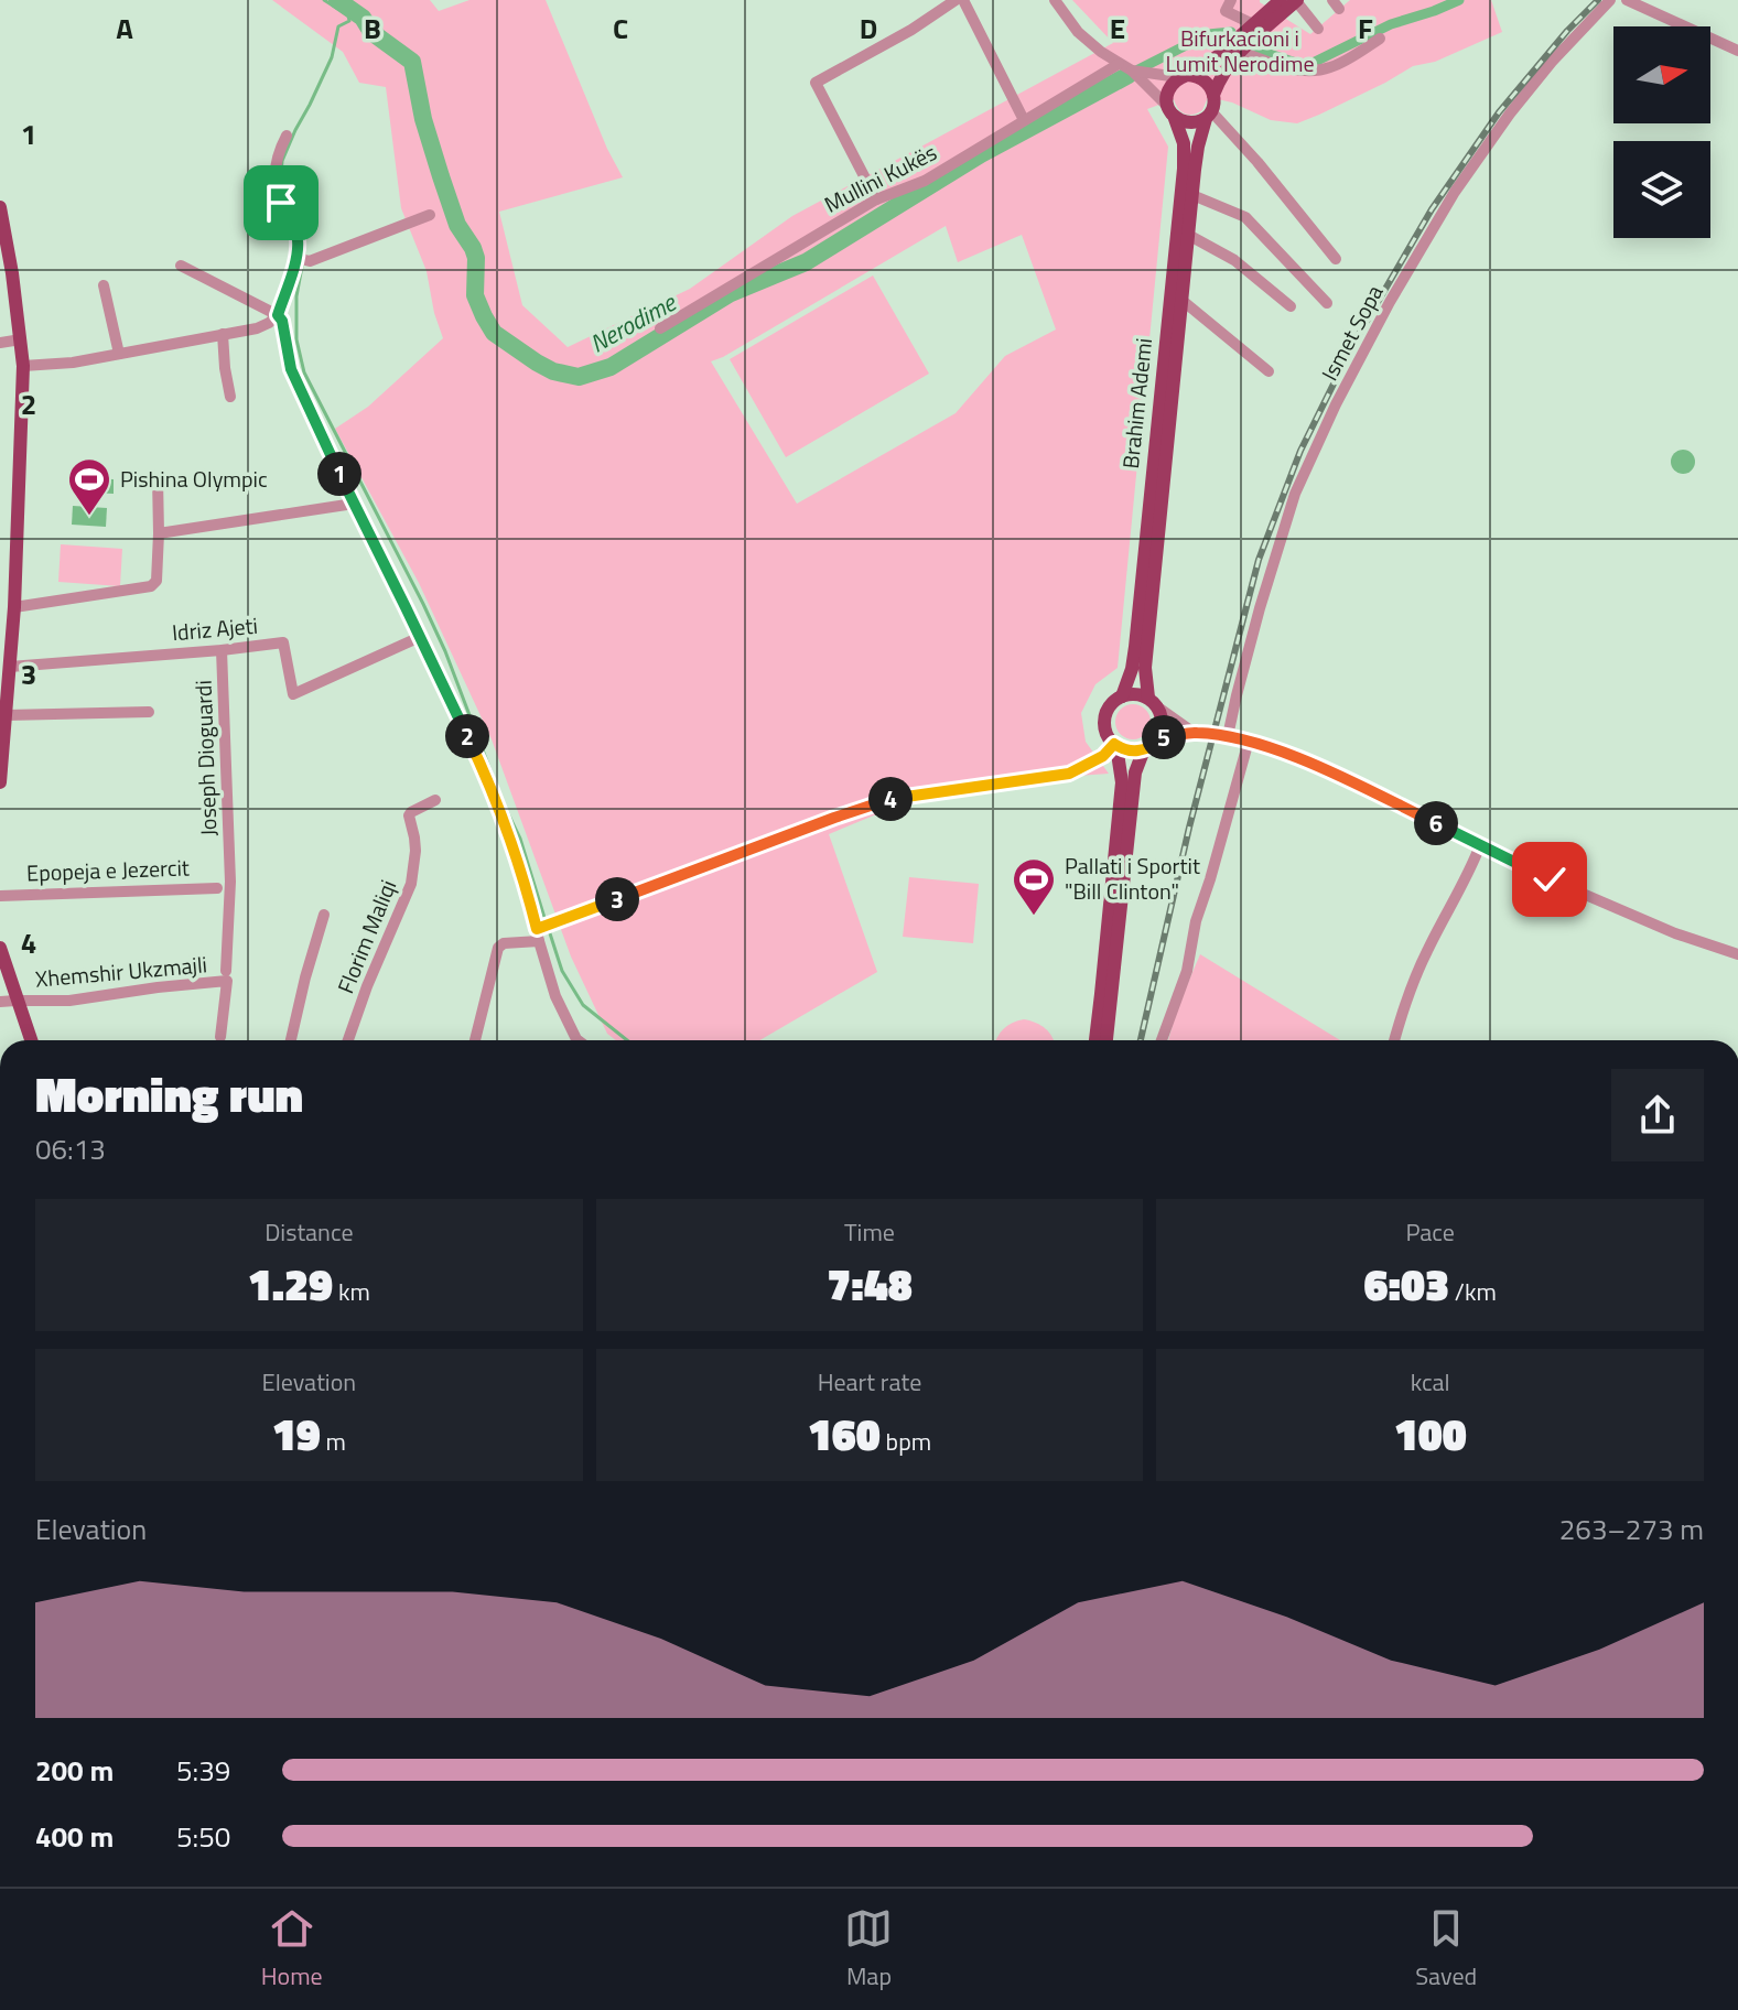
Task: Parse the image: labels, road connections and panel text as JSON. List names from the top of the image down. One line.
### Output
{"streets":{"main road":["Brahim Ademi"],"street":["Mullini Kukës","Ismet Sopa","Idriz Ajeti","Joseph Dioguardi","Epopeja e Jezercit","Florim Maliqi","Xhemshir Ukzmajli"]},"crossings":[["Idriz Ajeti","Joseph Dioguardi"]],"water":["Nerodime"],"parks":["Bifurkacioni i Lumit Nerodime"],"places":{"sports":["Pishina Olympic","Pallati i Sportit \"Bill Clinton\""]},"north":"right","page":{"pins":["1","2","5","4","6","3"],"heading":["Morning run","06:13"],"stats":[["Distance","1.29 km"],["Time","7:48"],["Pace","6:03 /km"],["Elevation","19 m"],["Heart rate","160 bpm"],["kcal","100"]],"chart":["Elevation","263–273 m"],"list":[{"name":"200 m","note":"5:39"},{"name":"400 m","note":"5:50"}],"tabs":["Home","Map","Saved"]},"grid":{"columns":["A","B","C","D","E","F"],"rows":["1","2","3","4"]}}
